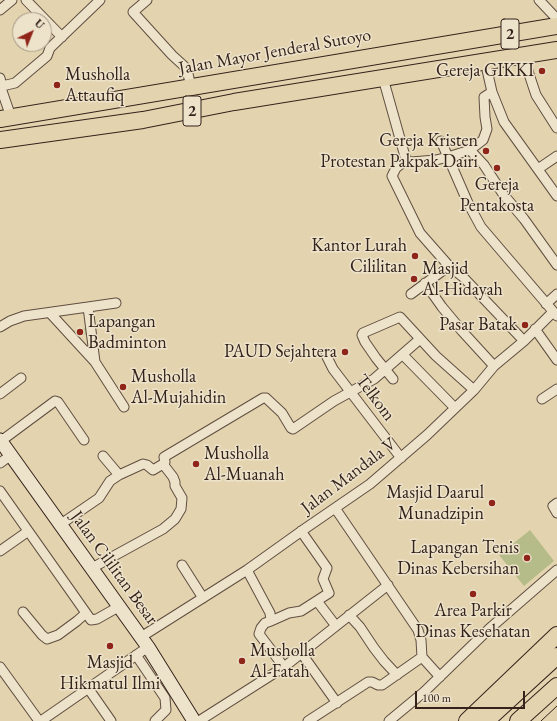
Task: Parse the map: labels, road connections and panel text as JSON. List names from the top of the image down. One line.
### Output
{"streets":{"highway":["2","Jalan Mayor Jenderal Sutoyo"],"street":["Telkom","Jalan Mandala V","Jalan Cililitan Besar"]},"crossings":[["Telkom","Jalan Mandala V"],["Jalan Mandala V","Jalan Cililitan Besar"]],"places":["Gereja GIKKI","Musholla Attaufiq","Gereja Kristen Protestan Pakpak Dairi","Gereja Pentakosta","Kantor Lurah Cililitan","Masjid Al-Hidayah","Pasar Batak","Lapangan Badminton","PAUD Sejahtera","Musholla Al-Mujahidin","Musholla Al-Muanah","Masjid Daarul Munadzipin","Lapangan Tenis Dinas Kebersihan","Area Parkir Dinas Kesehatan","Masjid Hikmatul Ilmi","Musholla Al-Fatah"],"scale_bar":"100 m","north":"top right"}
